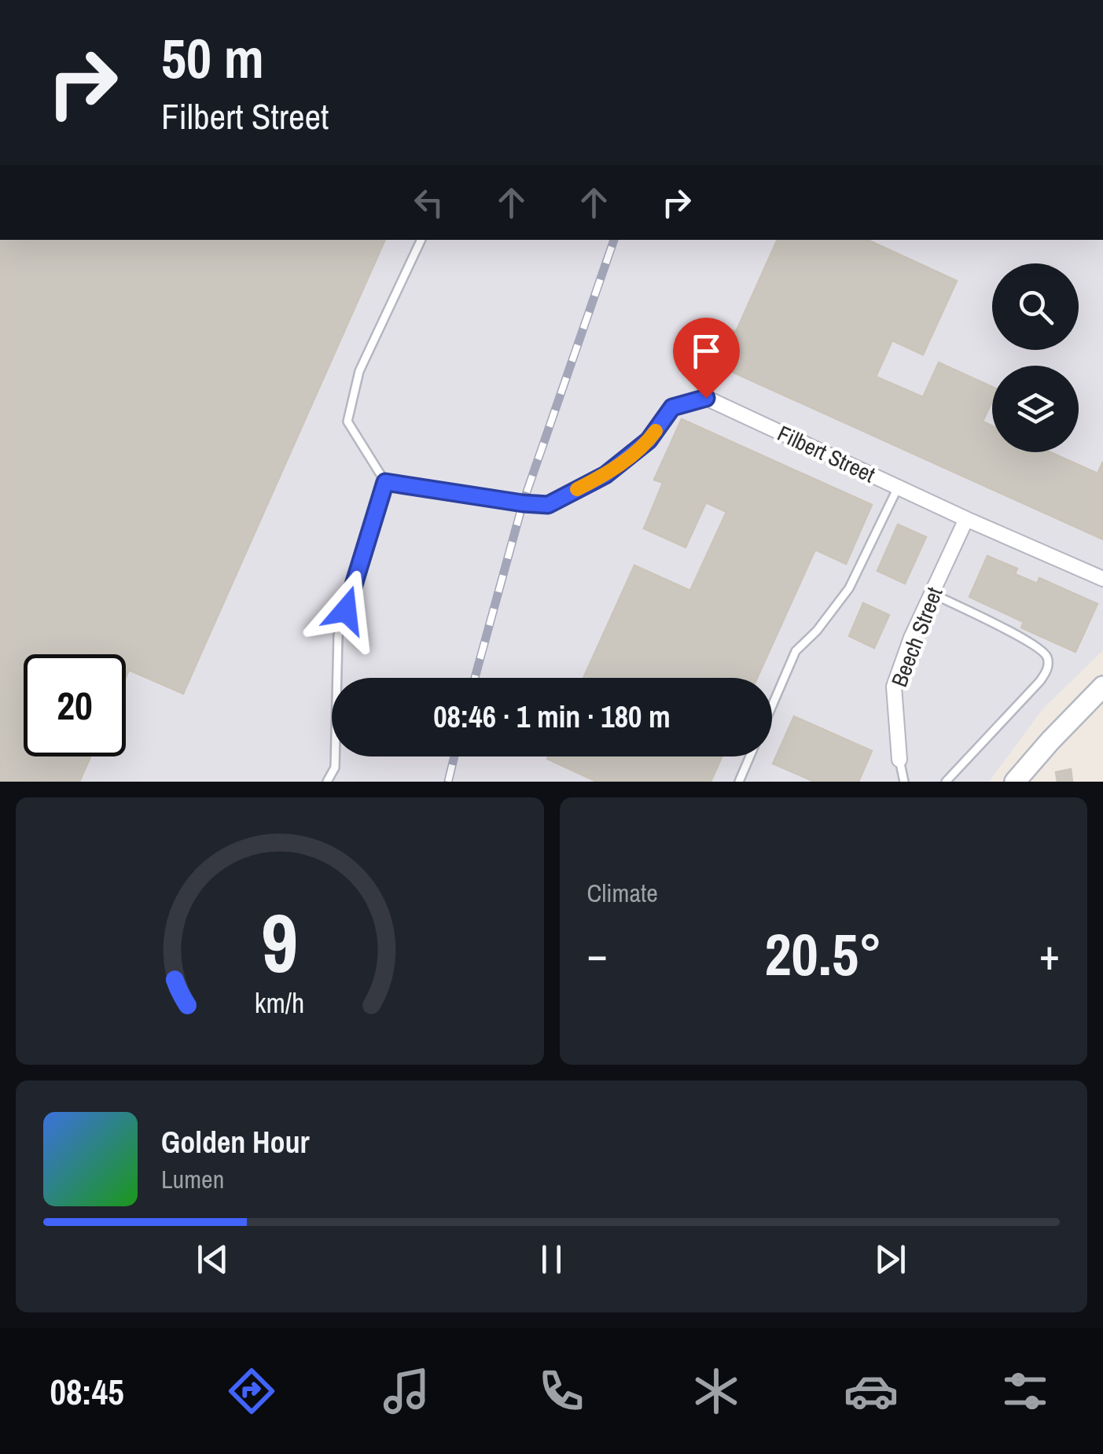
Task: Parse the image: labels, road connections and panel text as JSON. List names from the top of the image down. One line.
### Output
{"streets":{"street":["Filbert Street","Beech Street"]},"crossings":[["Filbert Street","Beech Street"]],"page":{"turn":["50 m","Filbert Street"],"limit":"20","trip":"08:46 · 1 min · 180 m","tile":"Climate","heat":["−","20.5°","+"],"song":["Golden Hour","Lumen"],"tabs":"08:45","gauge":["9","km/h"]}}
